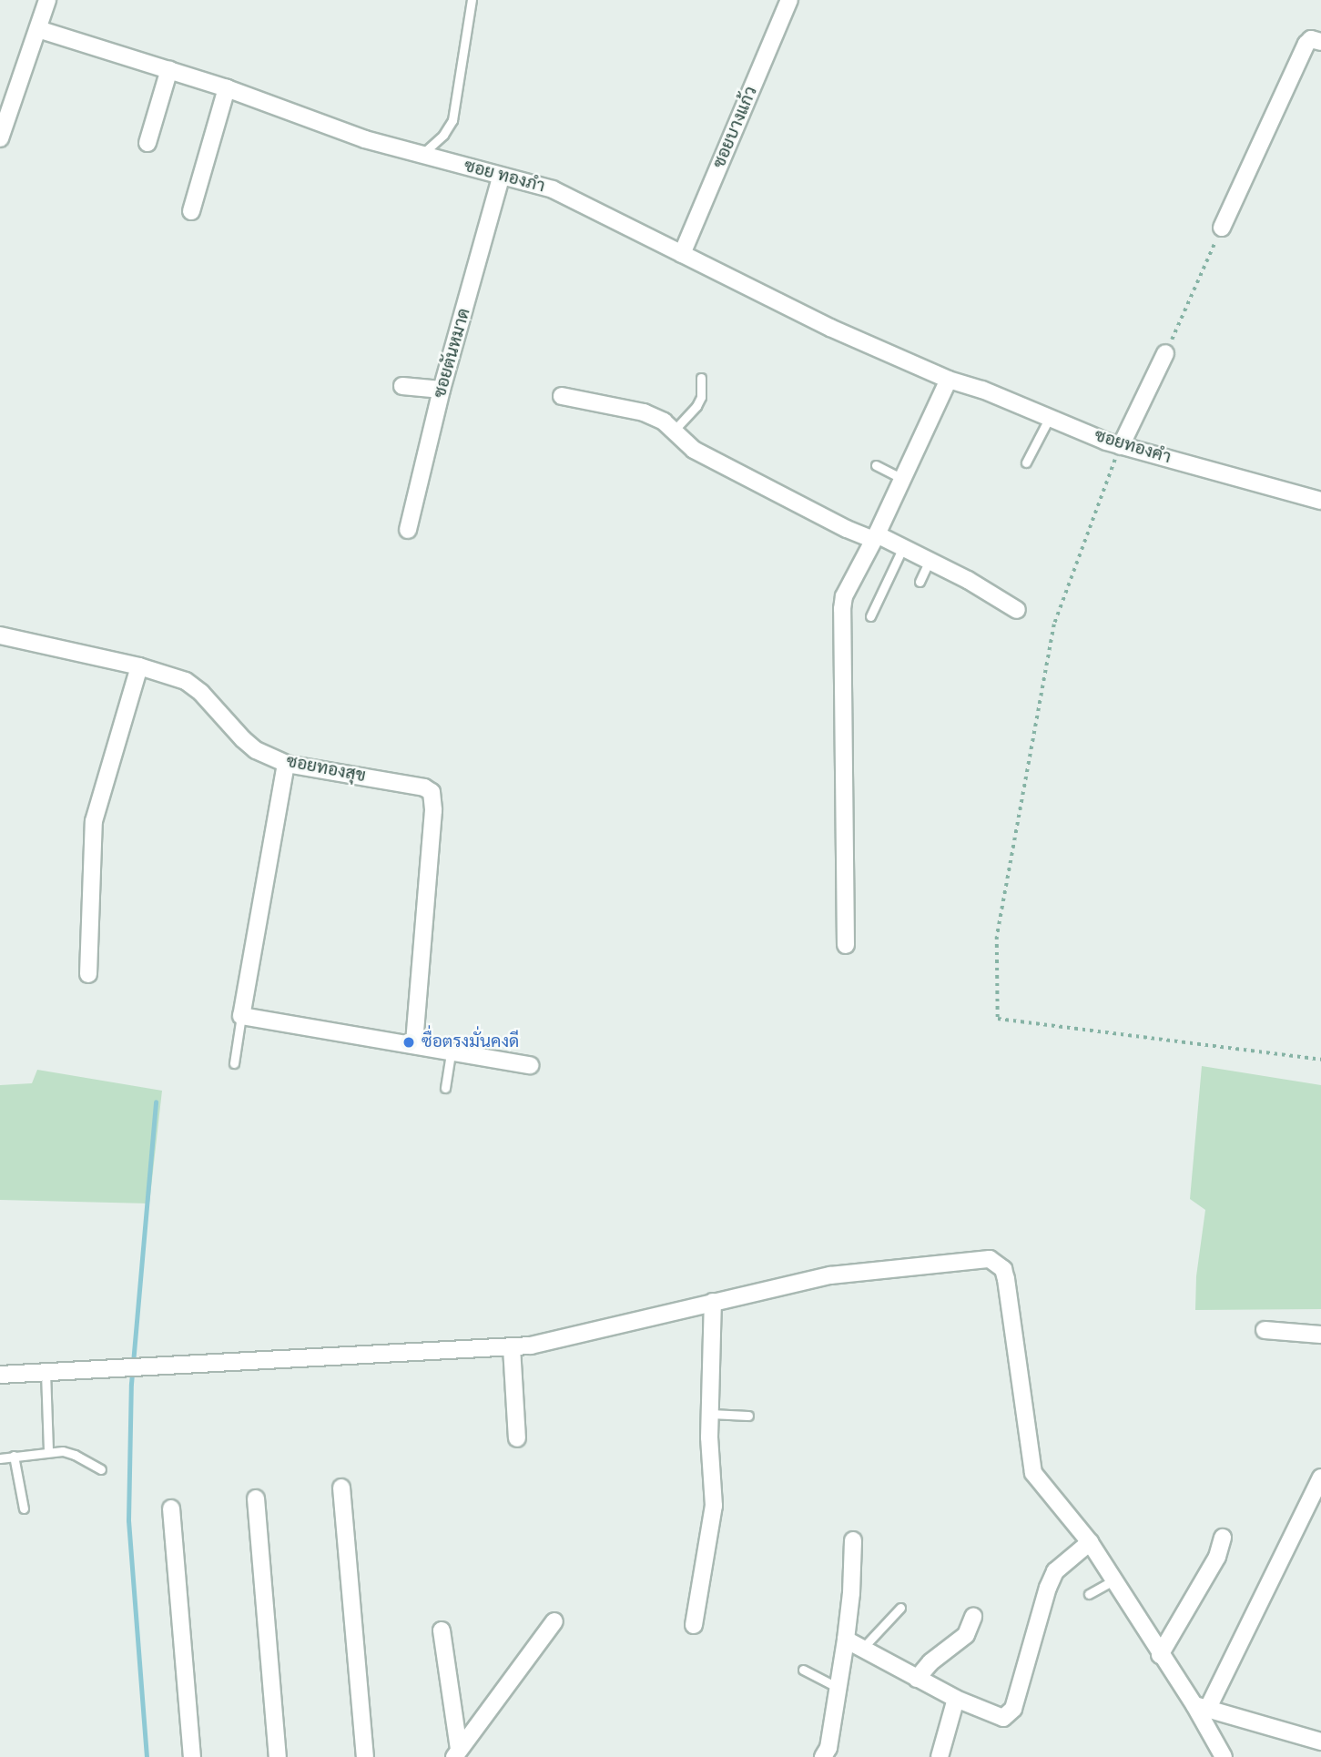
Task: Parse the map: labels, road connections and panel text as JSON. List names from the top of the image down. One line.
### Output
{"streets":{"street":["ซอยบางแก้ว","ซอย ทองภํา","ซอยตันหมาด","ซอยทองคำ","ซอยทองสุข"]},"crossings":[["ซอยบางแก้ว","ซอย ทองภํา"],["ซอย ทองภํา","ซอยตันหมาด"],["ซอย ทองภํา","ซอยทองคำ"]],"places":["ซื่อตรงมั่นคงดี"]}
